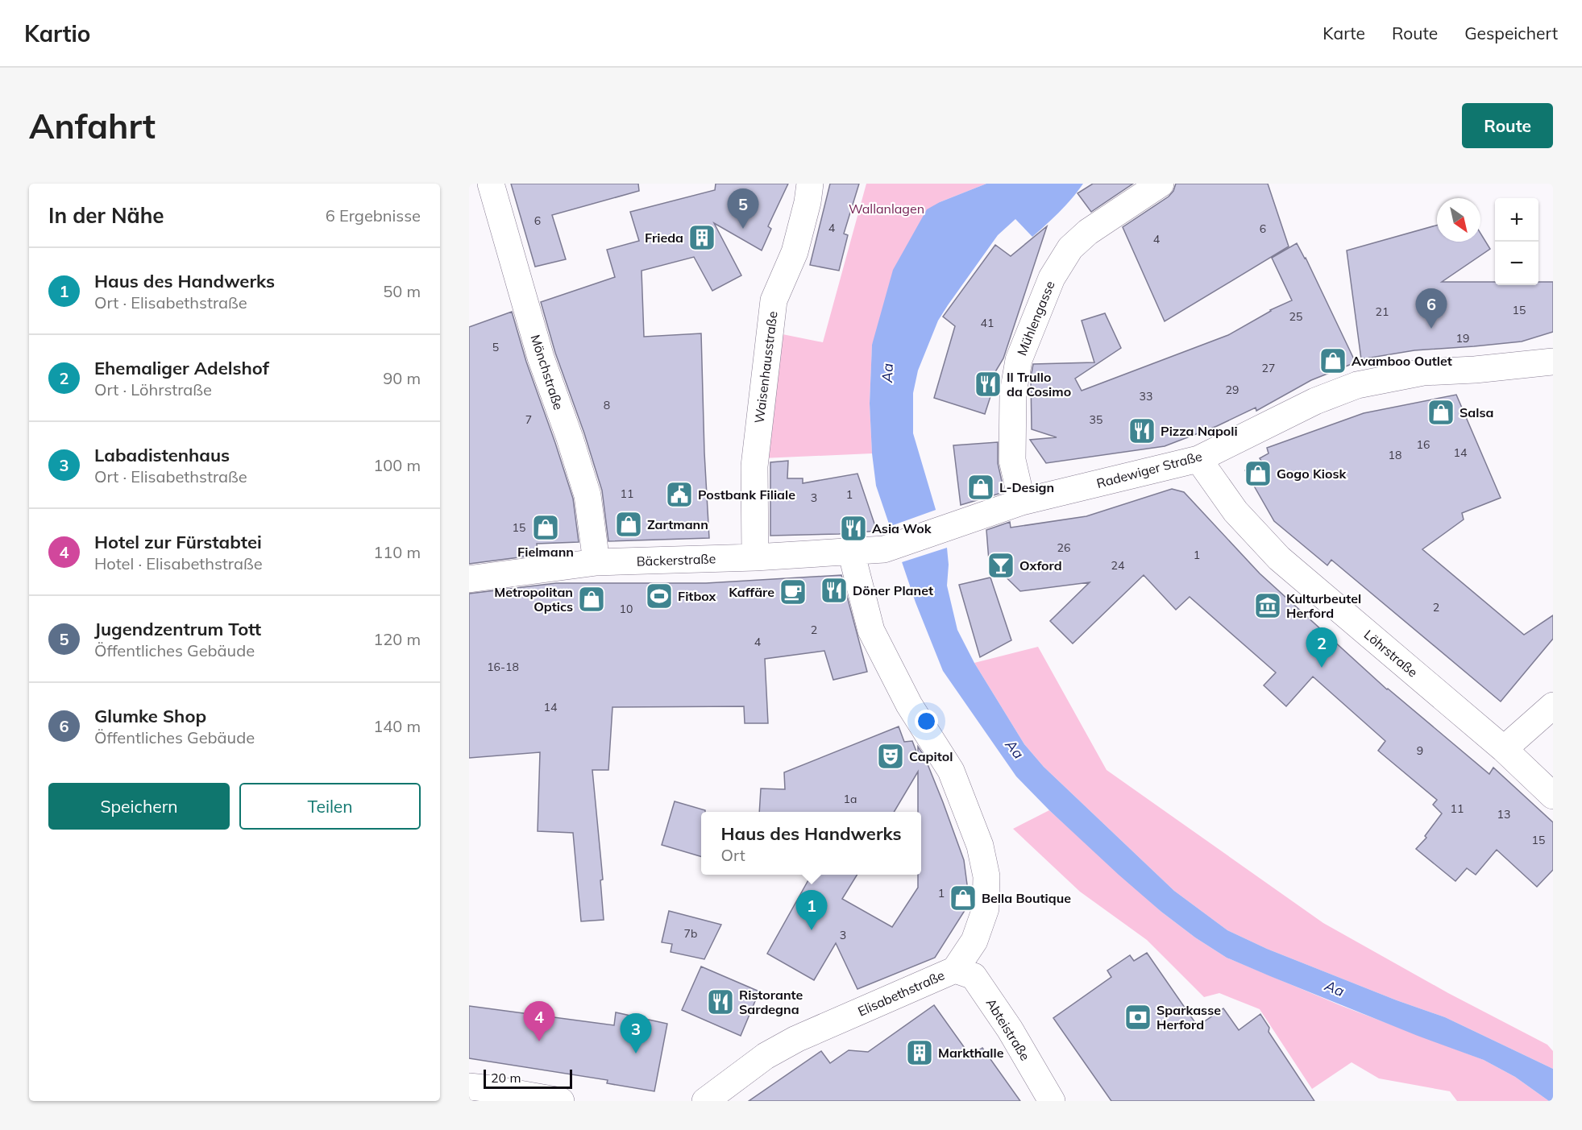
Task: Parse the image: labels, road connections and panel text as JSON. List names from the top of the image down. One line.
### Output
{"streets":{"street":["Mühlengasse","Waisenhausstraße","Mönchstraße","Radewiger Straße","Bäckerstraße","Löhrstraße","Elisabethstraße","Abteistraße"]},"crossings":[["Mühlengasse","Radewiger Straße"],["Waisenhausstraße","Bäckerstraße"],["Mönchstraße","Bäckerstraße"],["Radewiger Straße","Bäckerstraße"],["Radewiger Straße","Löhrstraße"],["Bäckerstraße","Elisabethstraße"],["Elisabethstraße","Abteistraße"]],"water":["Aa"],"parks":["Wallanlagen"],"places":{"building":["Frieda","Markthalle"],"shop":["Avamboo Outlet","Salsa","Gogo Kiosk","L-Design","Zartmann","Fielmann","Metropolitan Optics","Bella Boutique"],"restaurant":["Il Trullo da Cosimo","Pizza Napoli","Asia Wok","Döner Planet","Ristorante Sardegna"],"public building":["Postbank Filiale"],"bar":["Oxford"],"cafe":["Kaffäre"],"sports":["Fitbox"],"museum":["Kulturbeutel Herford"],"theatre":["Capitol"],"bank":["Sparkasse Herford"]},"house_numbers":["6","4","6","4","15","21","25","41","19","5","27","29","33","8","7","35","16","14","18","11","1","3","15","26","1","24","2","10","2","4","16-18","14","9","1a","11","13","15","1","7b","3"],"scale_bar":"20 m","north":"bottom right","page":{"header":"Kartio","nav":["Karte","Route","Gespeichert"],"buttons":["Route",["Speichern","Teilen"]],"title":"Anfahrt","heading":["In der Nähe","6 Ergebnisse"],"pins":["5","6","2","1","4","3"],"map_buttons":["+","−"],"list":[{"mark":"1","name":"Haus des Handwerks","note":"Ort · Elisabethstraße","value":"50 m"},{"mark":"2","name":"Ehemaliger Adelshof","note":"Ort · Löhrstraße","value":"90 m"},{"mark":"3","name":"Labadistenhaus","note":"Ort · Elisabethstraße","value":"100 m"},{"mark":"4","name":"Hotel zur Fürstabtei","note":"Hotel · Elisabethstraße","value":"110 m"},{"mark":"5","name":"Jugendzentrum Tott","note":"Öffentliches Gebäude","value":"120 m"},{"mark":"6","name":"Glumke Shop","note":"Öffentliches Gebäude","value":"140 m"}],"popup":["Haus des Handwerks","Ort"],"scale":"20 m"}}
